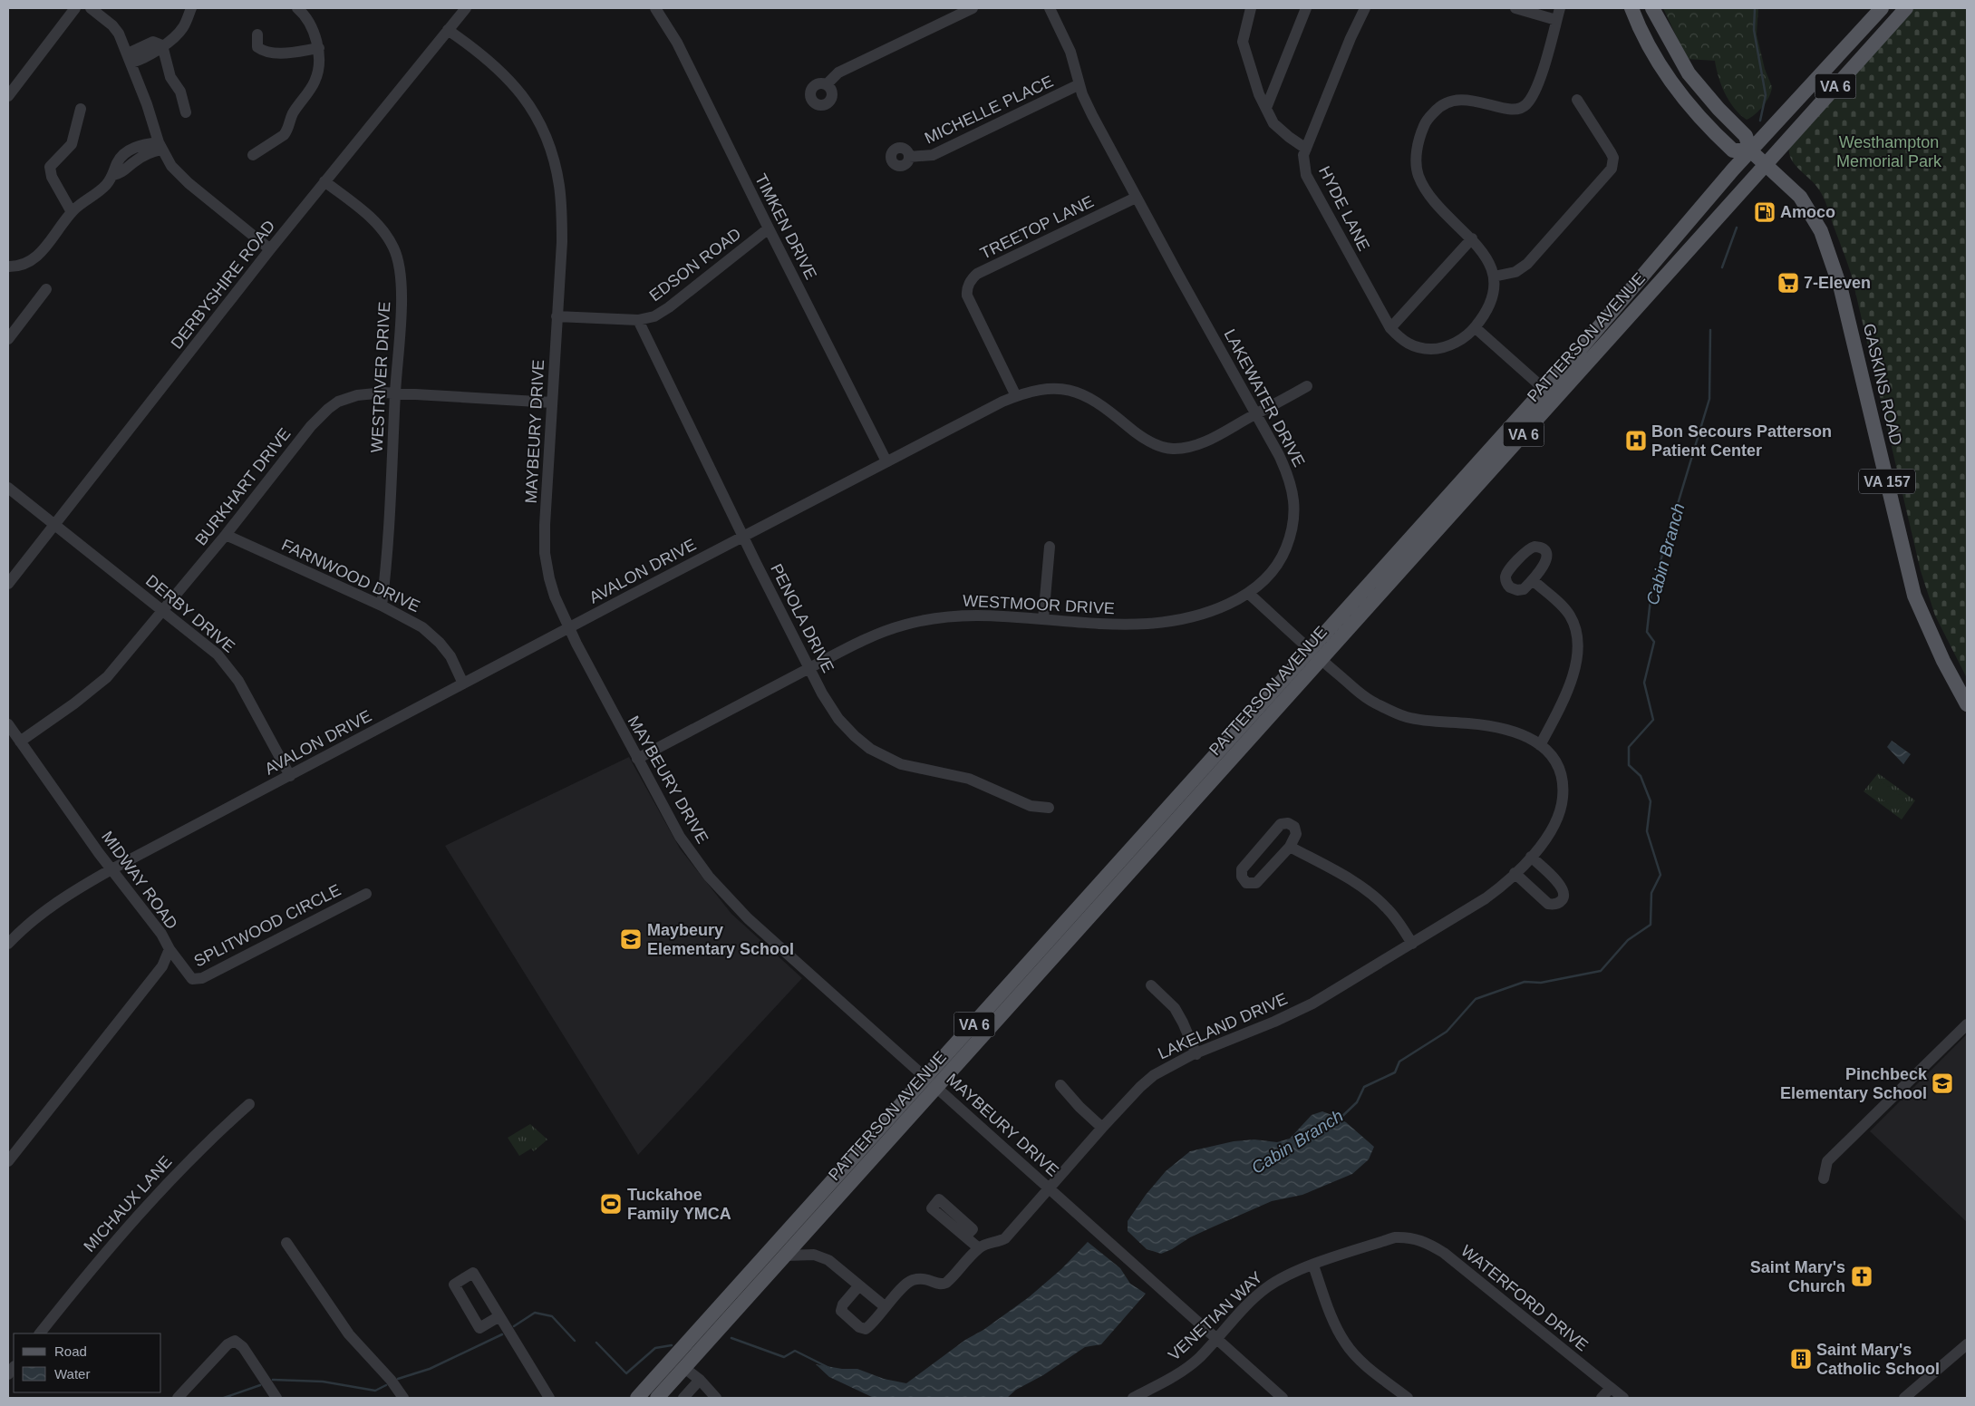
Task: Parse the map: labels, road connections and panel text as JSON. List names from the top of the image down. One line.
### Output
{"streets":{"main road":["VA 6","PATTERSON AVENUE","GASKINS ROAD","VA 157"],"street":["MICHELLE PLACE","HYDE LANE","TIMKEN DRIVE","TREETOP LANE","EDSON ROAD","DERBYSHIRE ROAD","WESTRIVER DRIVE","LAKEWATER DRIVE","MAYBEURY DRIVE","BURKHART DRIVE","AVALON DRIVE","FARNWOOD DRIVE","WESTMOOR DRIVE","DERBY DRIVE","PENOLA DRIVE","MIDWAY ROAD","SPLITWOOD CIRCLE","LAKELAND DRIVE","MICHAUX LANE","WATERFORD DRIVE","VENETIAN WAY"]},"crossings":[["MICHELLE PLACE","LAKEWATER DRIVE"],["TIMKEN DRIVE","EDSON ROAD"],["TIMKEN DRIVE","AVALON DRIVE"],["TREETOP LANE","LAKEWATER DRIVE"],["TREETOP LANE","AVALON DRIVE"],["EDSON ROAD","MAYBEURY DRIVE"],["EDSON ROAD","PENOLA DRIVE"],["DERBYSHIRE ROAD","WESTRIVER DRIVE"],["DERBYSHIRE ROAD","MAYBEURY DRIVE"],["DERBYSHIRE ROAD","DERBY DRIVE"],["PATTERSON AVENUE","GASKINS ROAD"],["PATTERSON AVENUE","MAYBEURY DRIVE"],["PATTERSON AVENUE","VA 157"],["WESTRIVER DRIVE","BURKHART DRIVE"],["WESTRIVER DRIVE","FARNWOOD DRIVE"],["GASKINS ROAD","VA 157"],["LAKEWATER DRIVE","AVALON DRIVE"],["LAKEWATER DRIVE","WESTMOOR DRIVE"],["MAYBEURY DRIVE","BURKHART DRIVE"],["MAYBEURY DRIVE","AVALON DRIVE"],["MAYBEURY DRIVE","WESTMOOR DRIVE"],["MAYBEURY DRIVE","LAKELAND DRIVE"],["MAYBEURY DRIVE","VENETIAN WAY"],["BURKHART DRIVE","FARNWOOD DRIVE"],["BURKHART DRIVE","DERBY DRIVE"],["BURKHART DRIVE","MIDWAY ROAD"],["AVALON DRIVE","FARNWOOD DRIVE"],["AVALON DRIVE","DERBY DRIVE"],["AVALON DRIVE","PENOLA DRIVE"],["AVALON DRIVE","MIDWAY ROAD"],["WESTMOOR DRIVE","PENOLA DRIVE"],["MIDWAY ROAD","SPLITWOOD CIRCLE"],["WATERFORD DRIVE","VENETIAN WAY"]],"water":["Cabin Branch"],"parks":["Westhampton Memorial Park"],"places":{"fuel station":["Amoco"],"supermarket":["7-Eleven"],"hospital":["Bon Secours Patterson Patient Center"],"school or university":["Maybeury Elementary School","Pinchbeck Elementary School"],"sports":["Tuckahoe Family YMCA"],"church":["Saint Mary's Church"],"building":["Saint Mary's Catholic School"]},"legend":["Road","Water"]}
